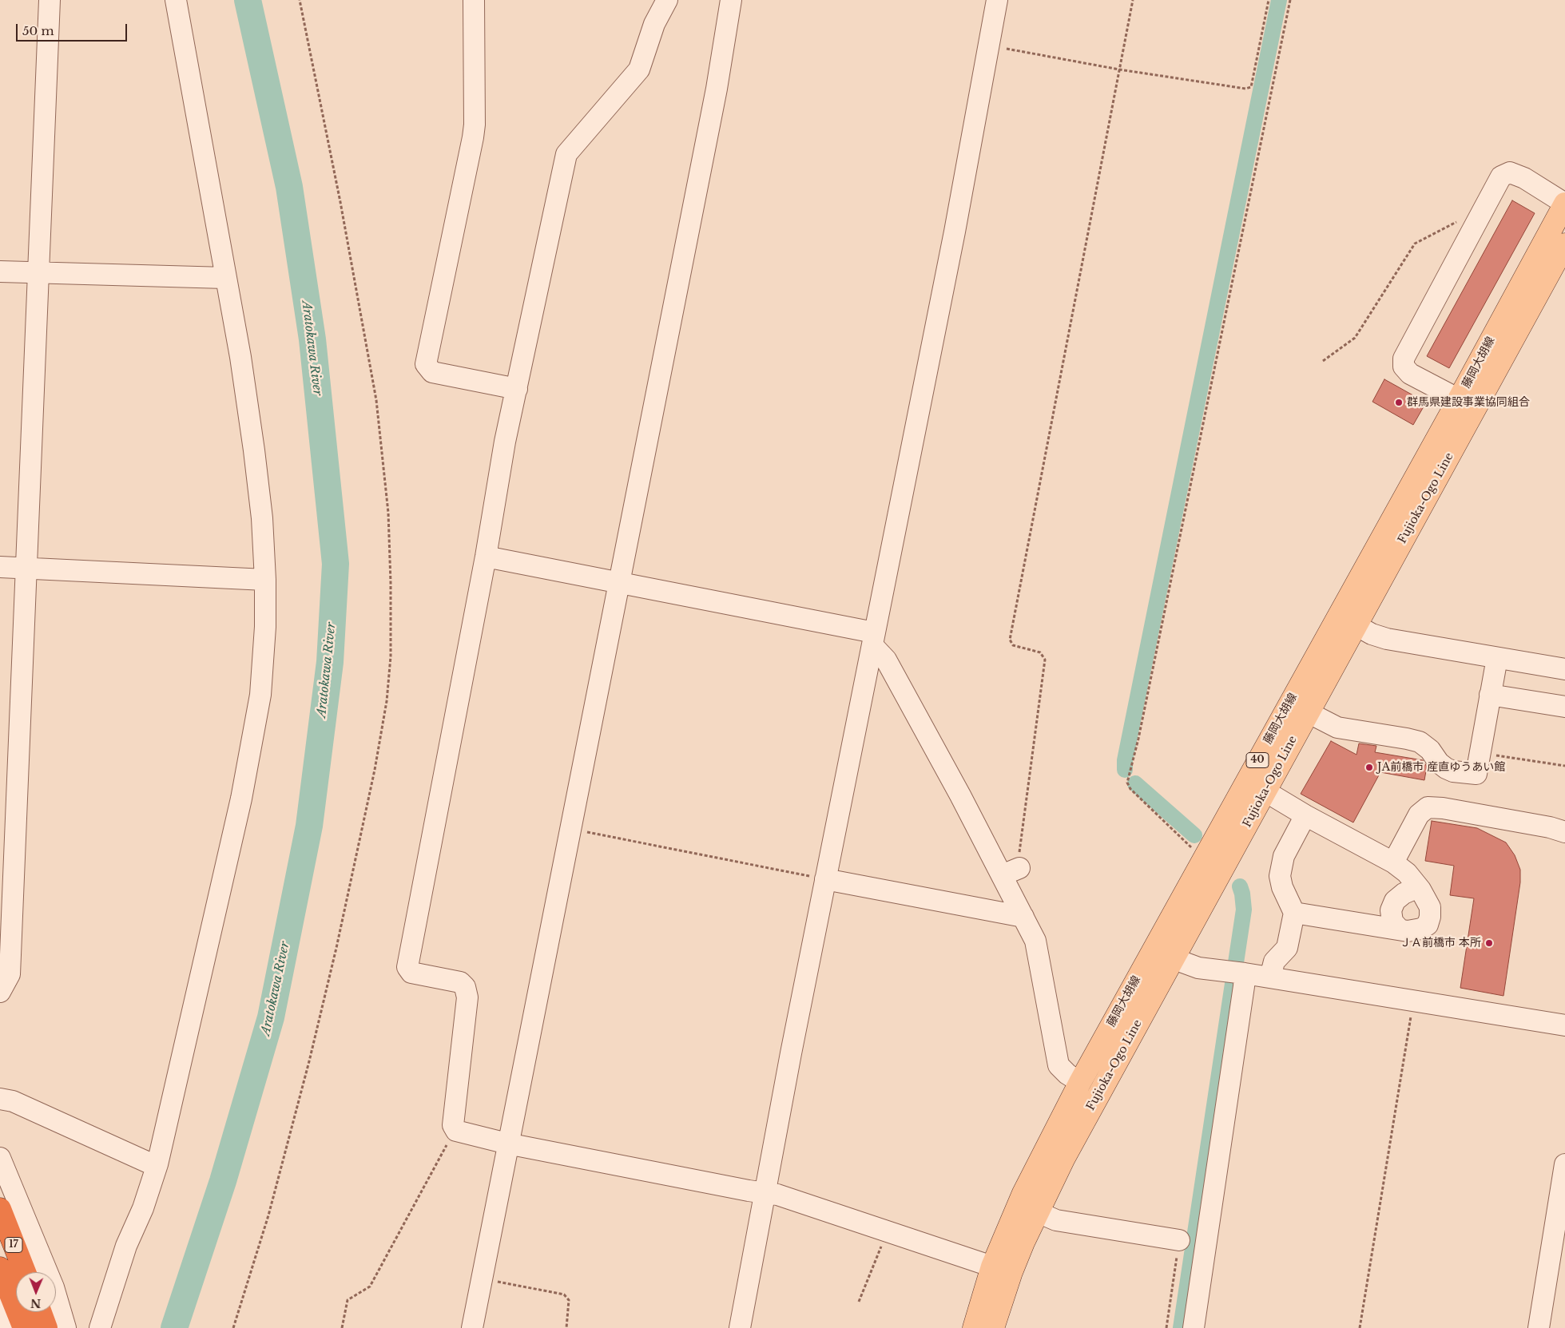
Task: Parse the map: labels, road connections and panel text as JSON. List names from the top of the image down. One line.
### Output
{"streets":{"highway":["17"],"main road":["藤岡大胡線","Fujioka-Ogo Line","40"]},"crossings":[["藤岡大胡線","Fujioka-Ogo Line"]],"water":["Aratokawa River"],"places":["群馬県建設事業協同組合","JA前橋市 産直ゆうあい館","ＪＡ前橋市 本所"],"scale_bar":"50 m","north":"bottom"}
